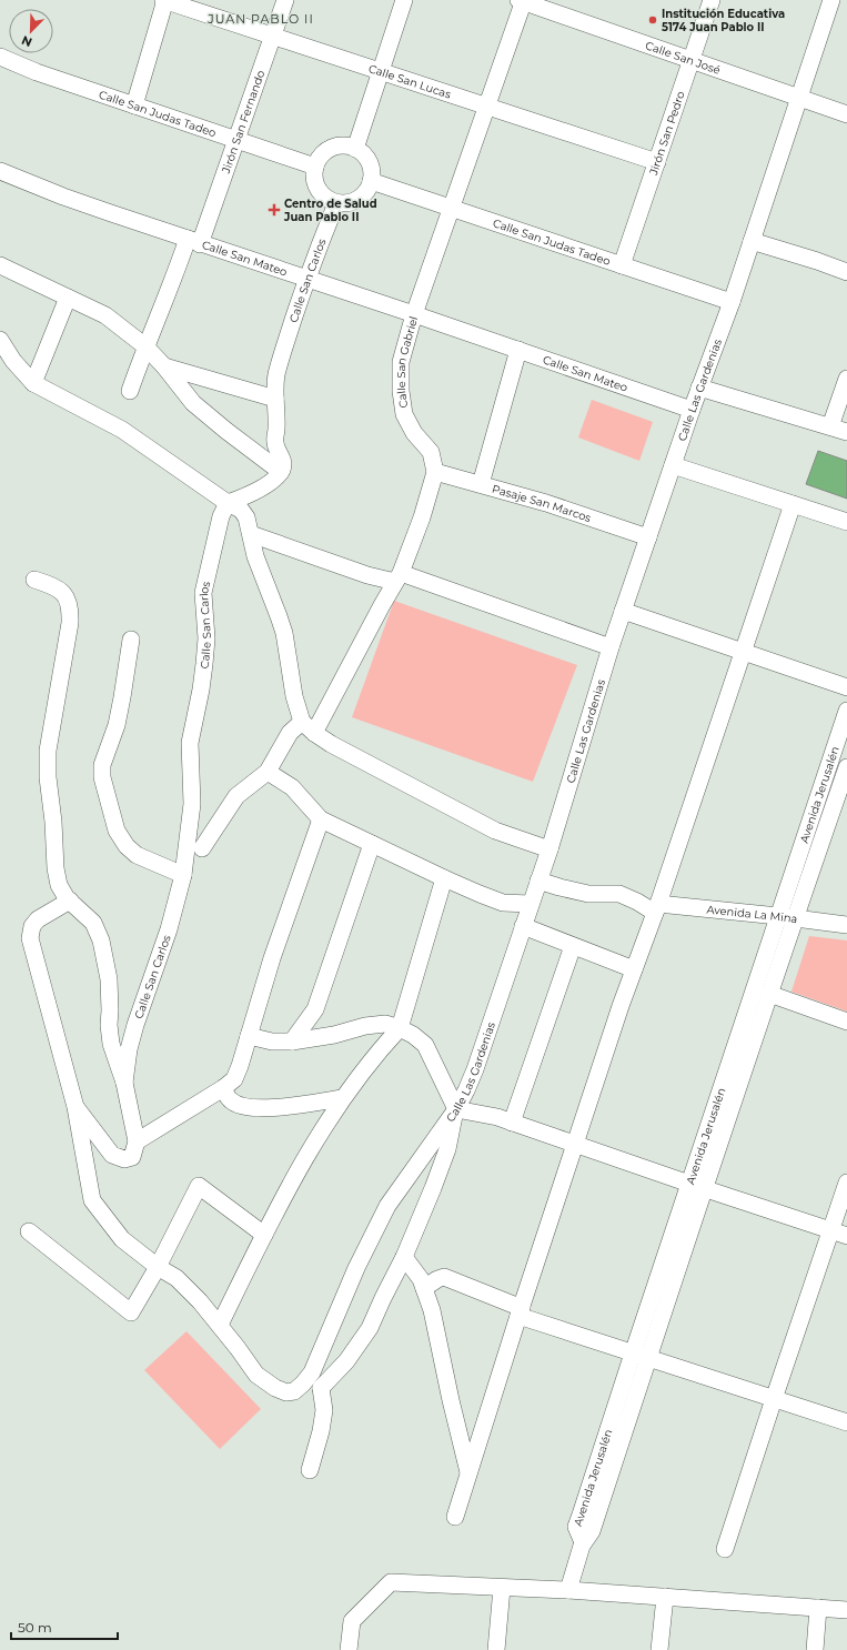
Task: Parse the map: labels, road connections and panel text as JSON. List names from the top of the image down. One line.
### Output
{"streets":{"street":["Calle San José","Calle San Lucas","Calle San Judas Tadeo","Jirón San Fernando","Jirón San Pedro","Calle San Mateo","Calle San Carlos","Calle San Gabriel","Calle Las Gardenias","Pasaje San Marcos","Avenida Jerusalén","Avenida La Mina"]},"crossings":[["Calle San José","Jirón San Pedro"],["Calle San José","Calle San Gabriel"],["Calle San José","Calle Las Gardenias"],["Calle San Lucas","Jirón San Fernando"],["Calle San Lucas","Jirón San Pedro"],["Calle San Lucas","Calle San Gabriel"],["Calle San Judas Tadeo","Jirón San Fernando"],["Calle San Judas Tadeo","Jirón San Pedro"],["Calle San Judas Tadeo","Calle San Carlos"],["Calle San Judas Tadeo","Calle San Gabriel"],["Calle San Judas Tadeo","Calle Las Gardenias"],["Jirón San Fernando","Calle San Mateo"],["Calle San Mateo","Calle San Carlos"],["Calle San Mateo","Calle San Gabriel"],["Calle San Mateo","Calle Las Gardenias"],["Calle San Gabriel","Pasaje San Marcos"],["Calle Las Gardenias","Pasaje San Marcos"],["Avenida Jerusalén","Avenida La Mina"]],"districts":["JUAN PABLO II"],"places":{"other":["Institución Educativa 5174 Juan Pablo II"],"health":["Centro de Salud Juan Pablo II"]},"scale_bar":"50 m","north":"bottom left"}
